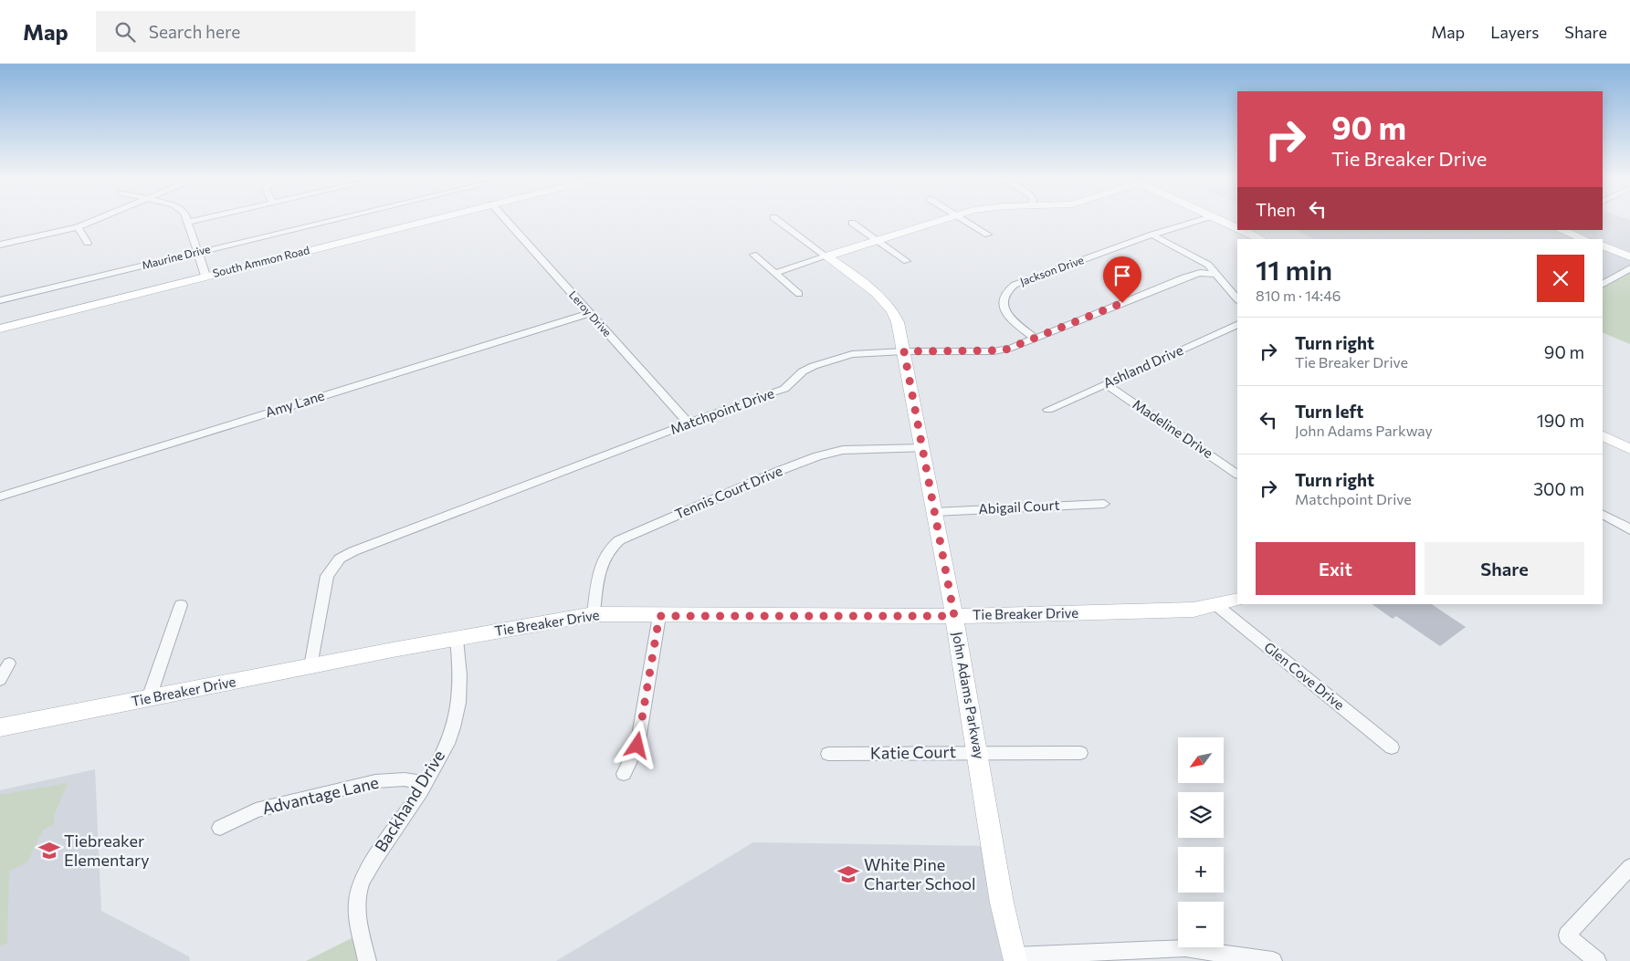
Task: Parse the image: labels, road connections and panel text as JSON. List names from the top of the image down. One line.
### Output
{"streets":{"street":["Maurine Drive","South Ammon Road","Jackson Drive","Leroy Drive","Ashland Drive","Amy Lane","Matchpoint Drive","Madeline Drive","Tennis Court Drive","Abigail Court","Tie Breaker Drive","Glen Cove Drive","John Adams Parkway","Katie Court","Advantage Lane","Backhand Drive"]},"crossings":[["Jackson Drive","Matchpoint Drive"],["Leroy Drive","Amy Lane"],["Leroy Drive","Matchpoint Drive"],["Ashland Drive","Madeline Drive"],["Matchpoint Drive","Tie Breaker Drive"],["Matchpoint Drive","John Adams Parkway"],["Tennis Court Drive","Tie Breaker Drive"],["Tennis Court Drive","John Adams Parkway"],["Abigail Court","John Adams Parkway"],["Tie Breaker Drive","Glen Cove Drive"],["Tie Breaker Drive","John Adams Parkway"],["Tie Breaker Drive","Backhand Drive"],["John Adams Parkway","Katie Court"],["Advantage Lane","Backhand Drive"]],"places":{"school or university":["Tiebreaker Elementary","White Pine Charter School"]},"north":"bottom left","page":{"header":"Map","search":"Search here","nav":["Map","Layers","Share"],"turn":["90 m","Tie Breaker Drive"],"then":"Then","heading":["11 min","810 m · 14:46"],"list":[{"name":"Turn right","note":"Tie Breaker Drive","value":"90 m"},{"name":"Turn left","note":"John Adams Parkway","value":"190 m"},{"name":"Turn right","note":"Matchpoint Drive","value":"300 m"}],"buttons":["Exit","Share"],"map_buttons":["+","−"]}}
